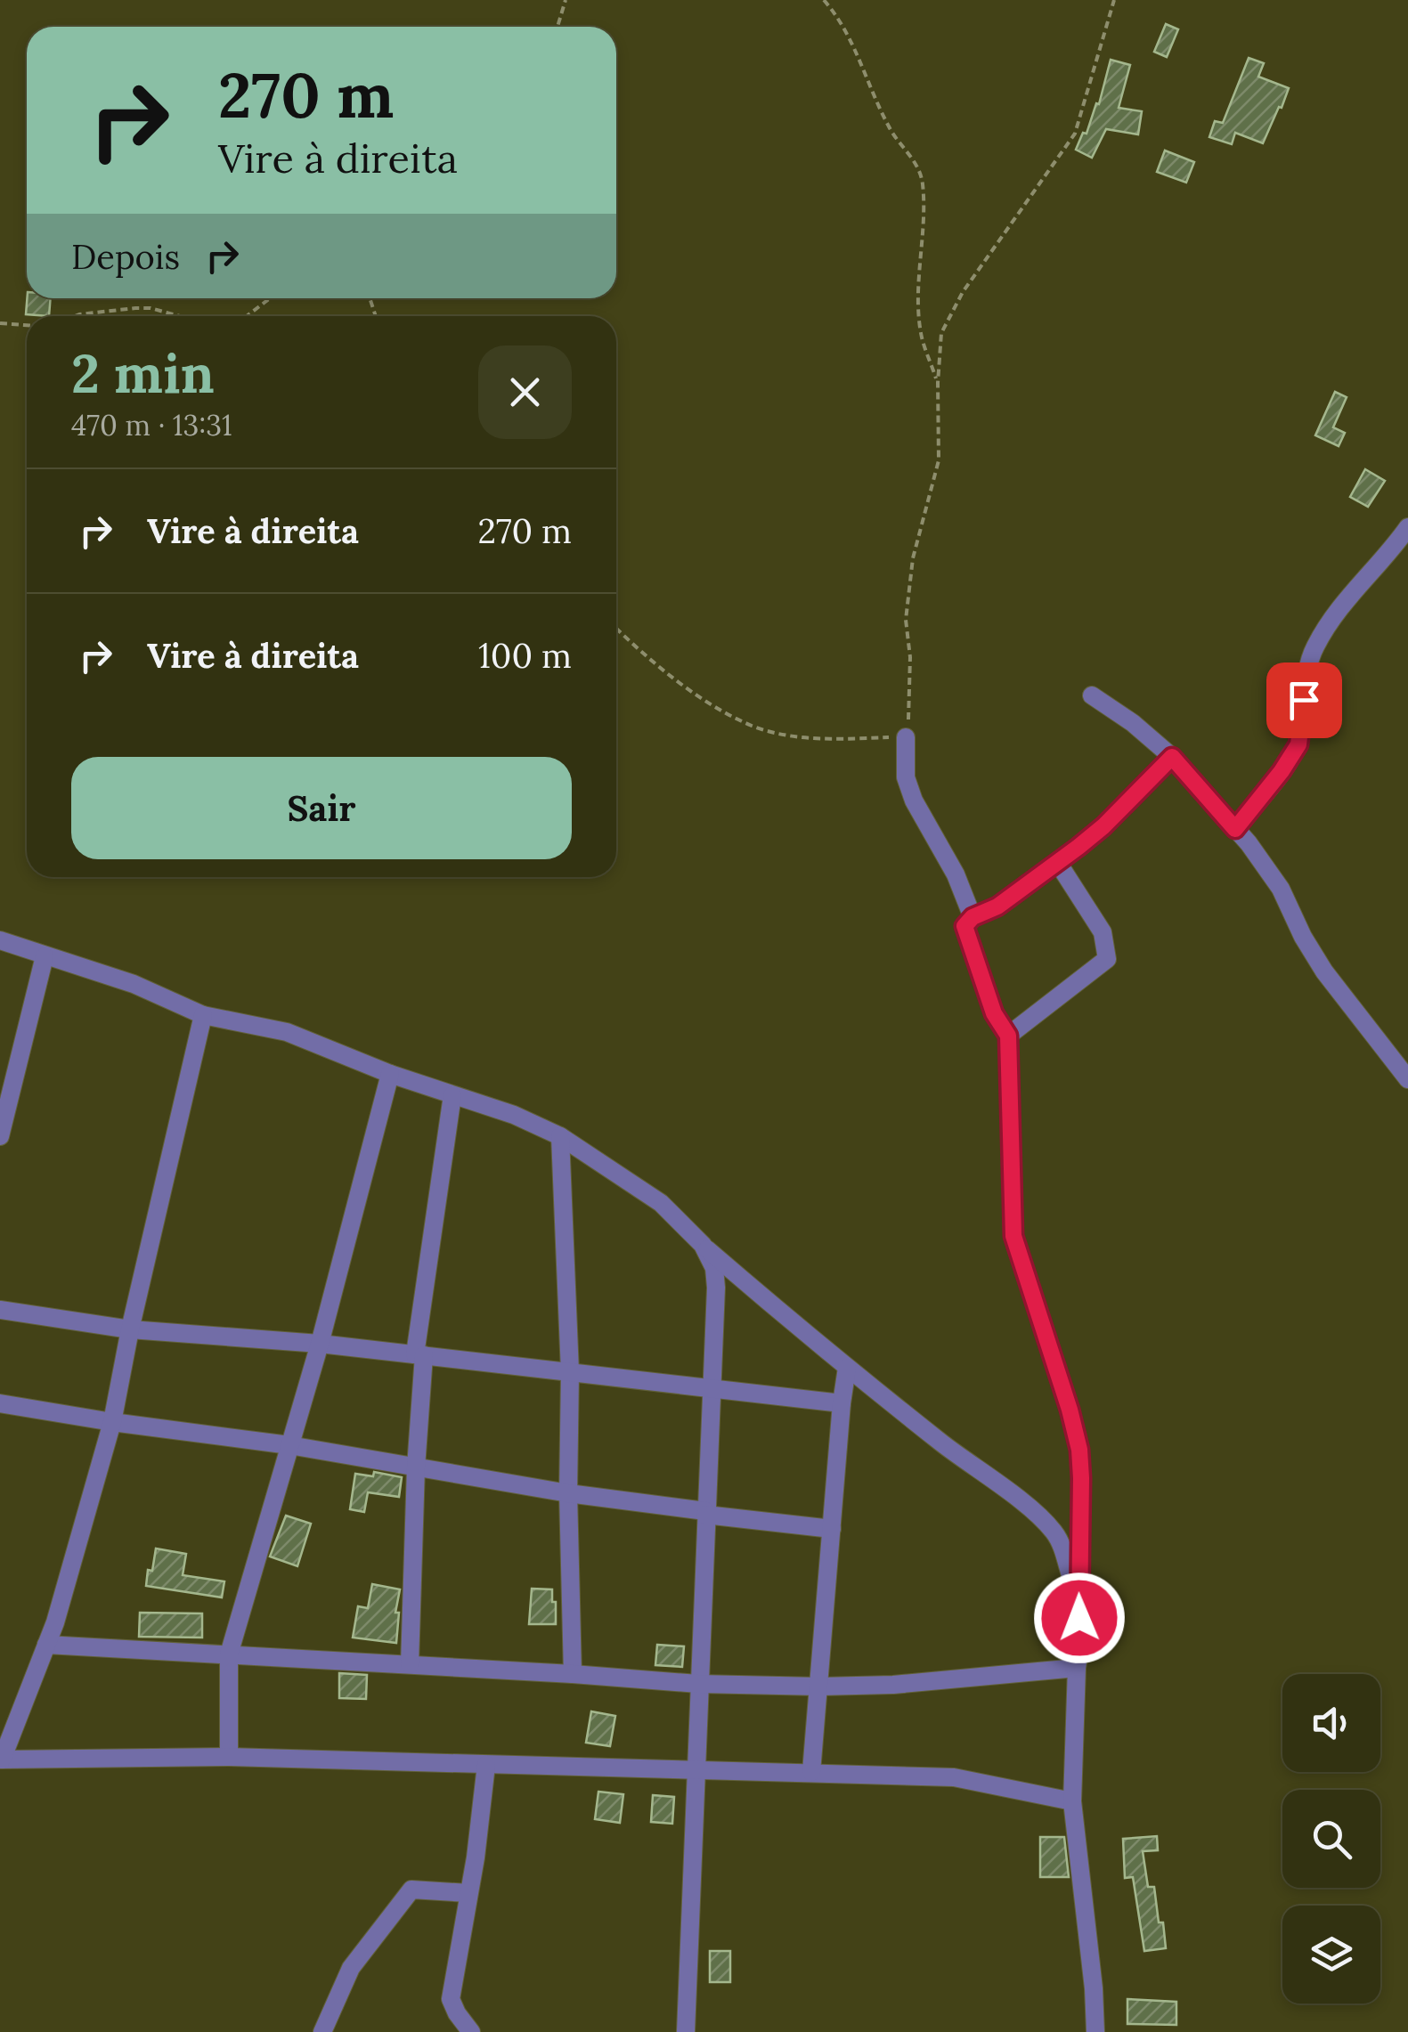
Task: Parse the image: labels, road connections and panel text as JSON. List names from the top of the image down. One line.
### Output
{"page":{"turn":["270 m","Vire à direita"],"then":"Depois","heading":["2 min","470 m · 13:31"],"list":[{"name":"Vire à direita","value":"270 m"},{"name":"Vire à direita","value":"100 m"}],"buttons":"Sair"}}
